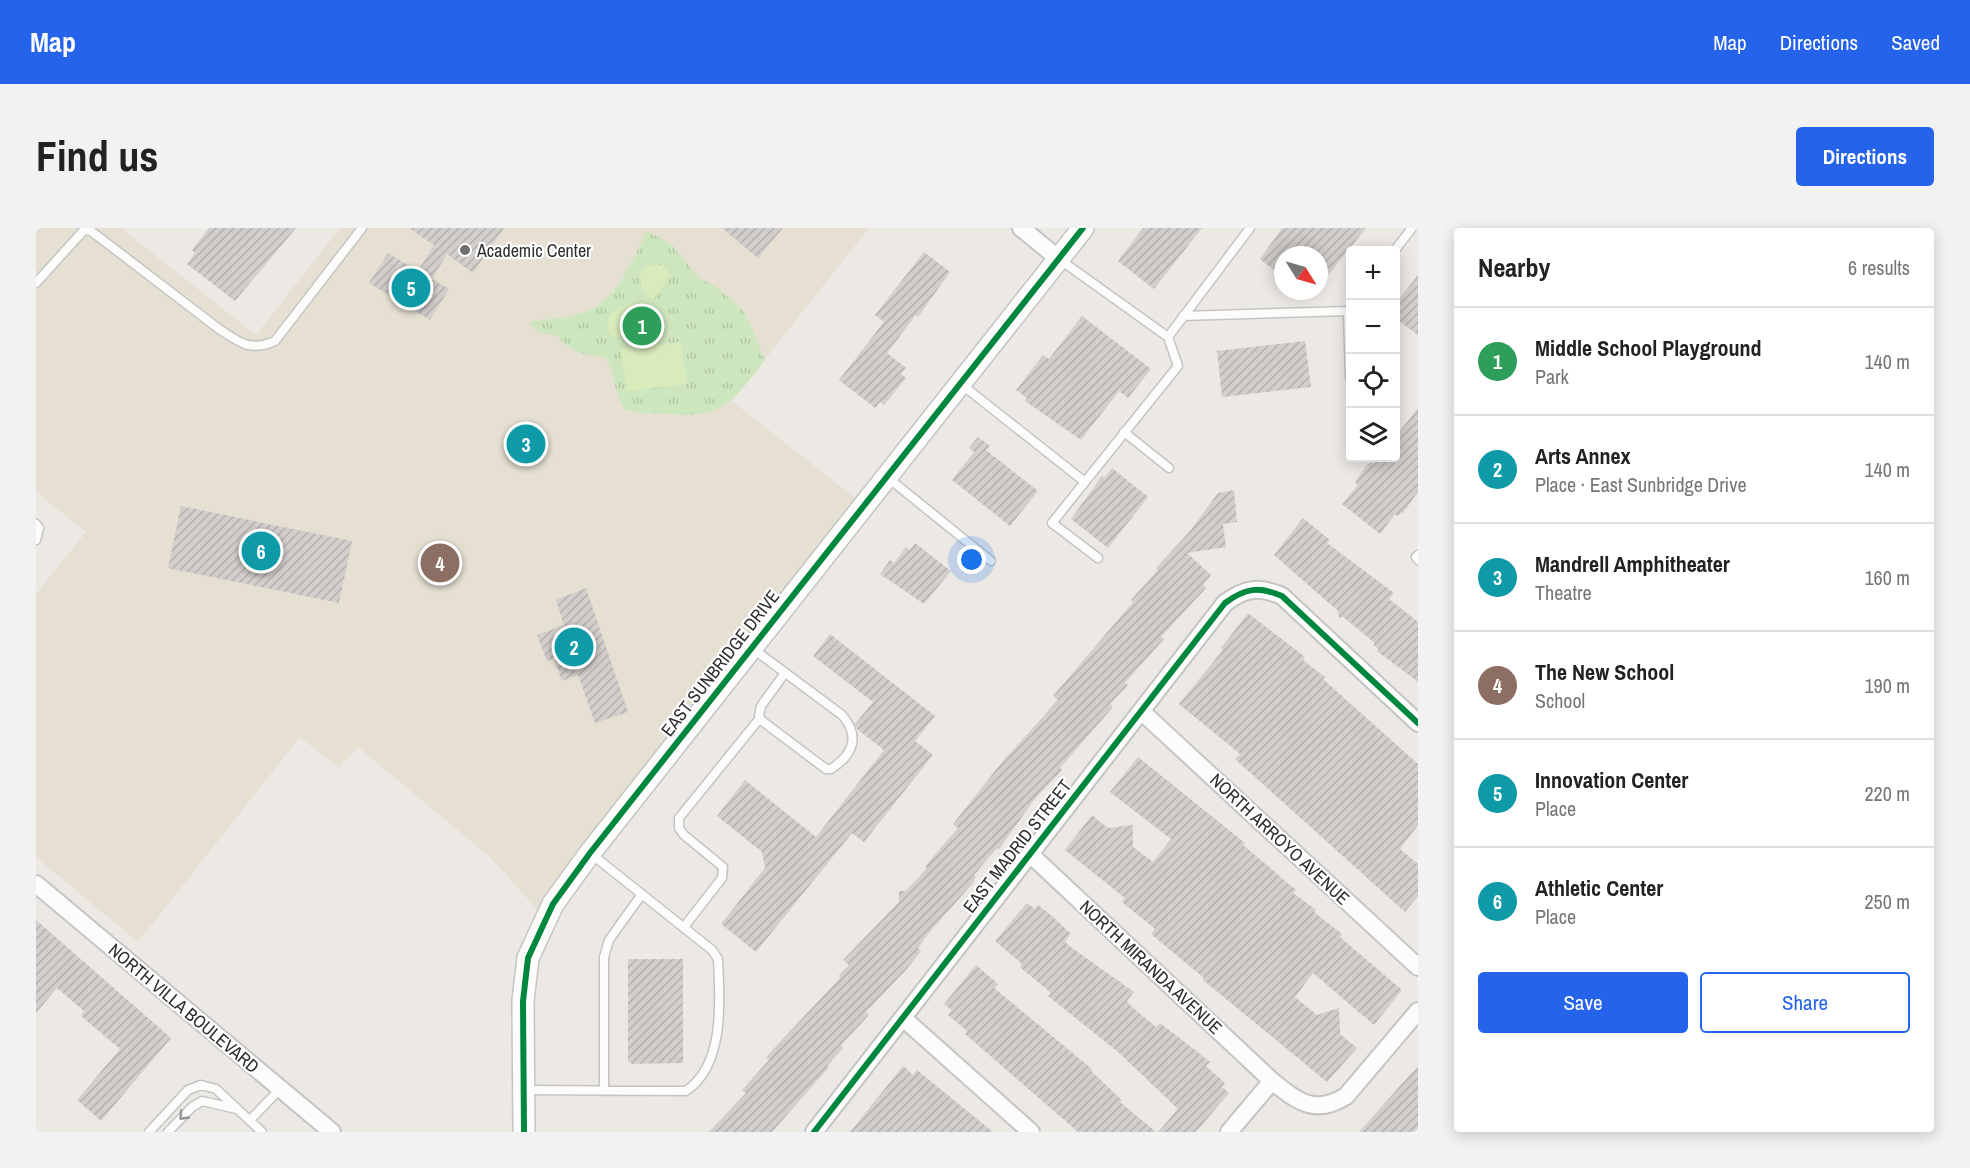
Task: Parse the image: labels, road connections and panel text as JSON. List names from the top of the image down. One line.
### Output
{"streets":{"street":["EAST SUNBRIDGE DRIVE","NORTH ARROYO AVENUE","EAST MADRID STREET","NORTH MIRANDA AVENUE","NORTH VILLA BOULEVARD"]},"crossings":[["NORTH ARROYO AVENUE","EAST MADRID STREET"],["EAST MADRID STREET","NORTH MIRANDA AVENUE"]],"places":["Academic Center"],"north":"bottom right","page":{"header":"Map","nav":["Map","Directions","Saved"],"buttons":["Directions",["Save","Share"]],"title":"Find us","heading":["Nearby","6 results"],"map_buttons":["+","−"],"pins":["5","1","3","6","4","2"],"list":[{"mark":"1","name":"Middle School Playground","note":"Park","value":"140 m"},{"mark":"2","name":"Arts Annex","note":"Place · East Sunbridge Drive","value":"140 m"},{"mark":"3","name":"Mandrell Amphitheater","note":"Theatre","value":"160 m"},{"mark":"4","name":"The New School","note":"School","value":"190 m"},{"mark":"5","name":"Innovation Center","note":"Place","value":"220 m"},{"mark":"6","name":"Athletic Center","note":"Place","value":"250 m"}]}}
